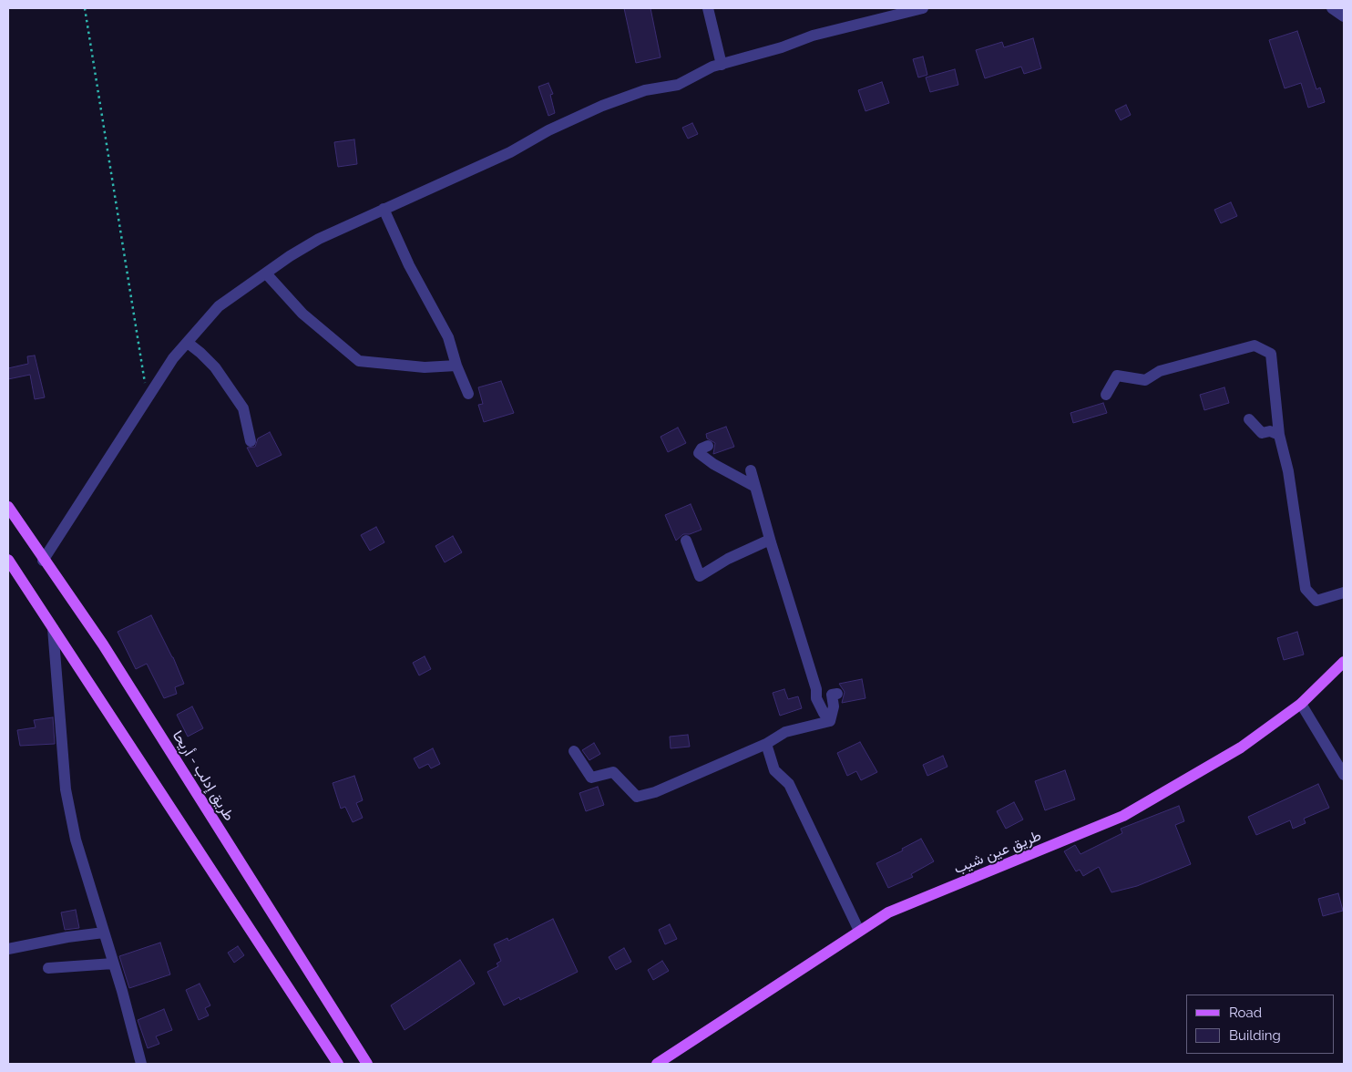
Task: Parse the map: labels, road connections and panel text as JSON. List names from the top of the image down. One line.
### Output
{"streets":{"main road":["طريق إدلب - أريحا","طريق عين شيب"]},"legend":["Road","Building"]}
